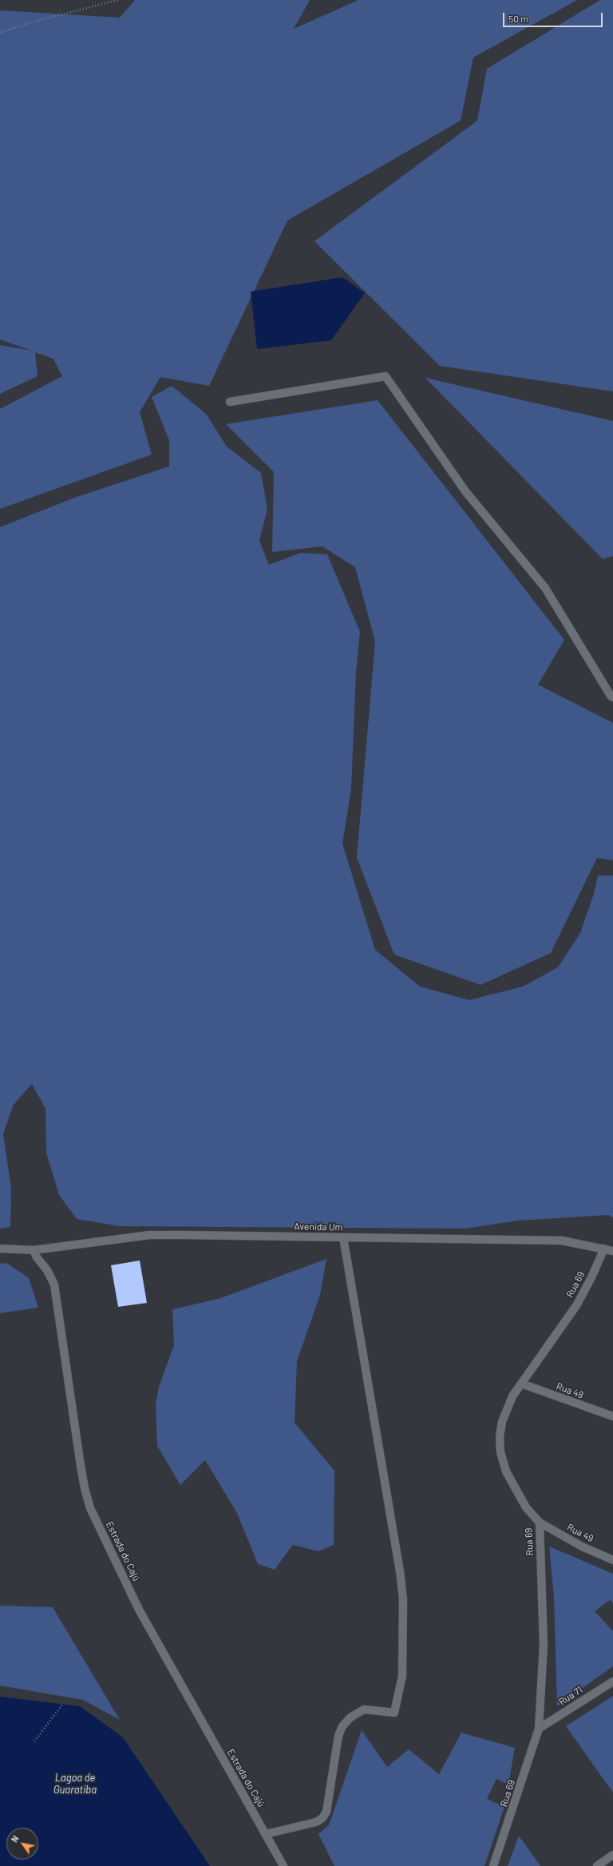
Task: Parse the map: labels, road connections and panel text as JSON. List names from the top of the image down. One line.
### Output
{"streets":{"street":["Avenida Um","Rua 69","Rua 48","Rua 49","Estrada do Cajú","Rua 71"]},"crossings":[["Avenida Um","Rua 69"],["Avenida Um","Estrada do Cajú"],["Rua 69","Rua 48"],["Rua 69","Rua 49"],["Rua 69","Rua 71"]],"water":["Lagoa de Guaratiba"],"scale_bar":"50 m","north":"top left"}
